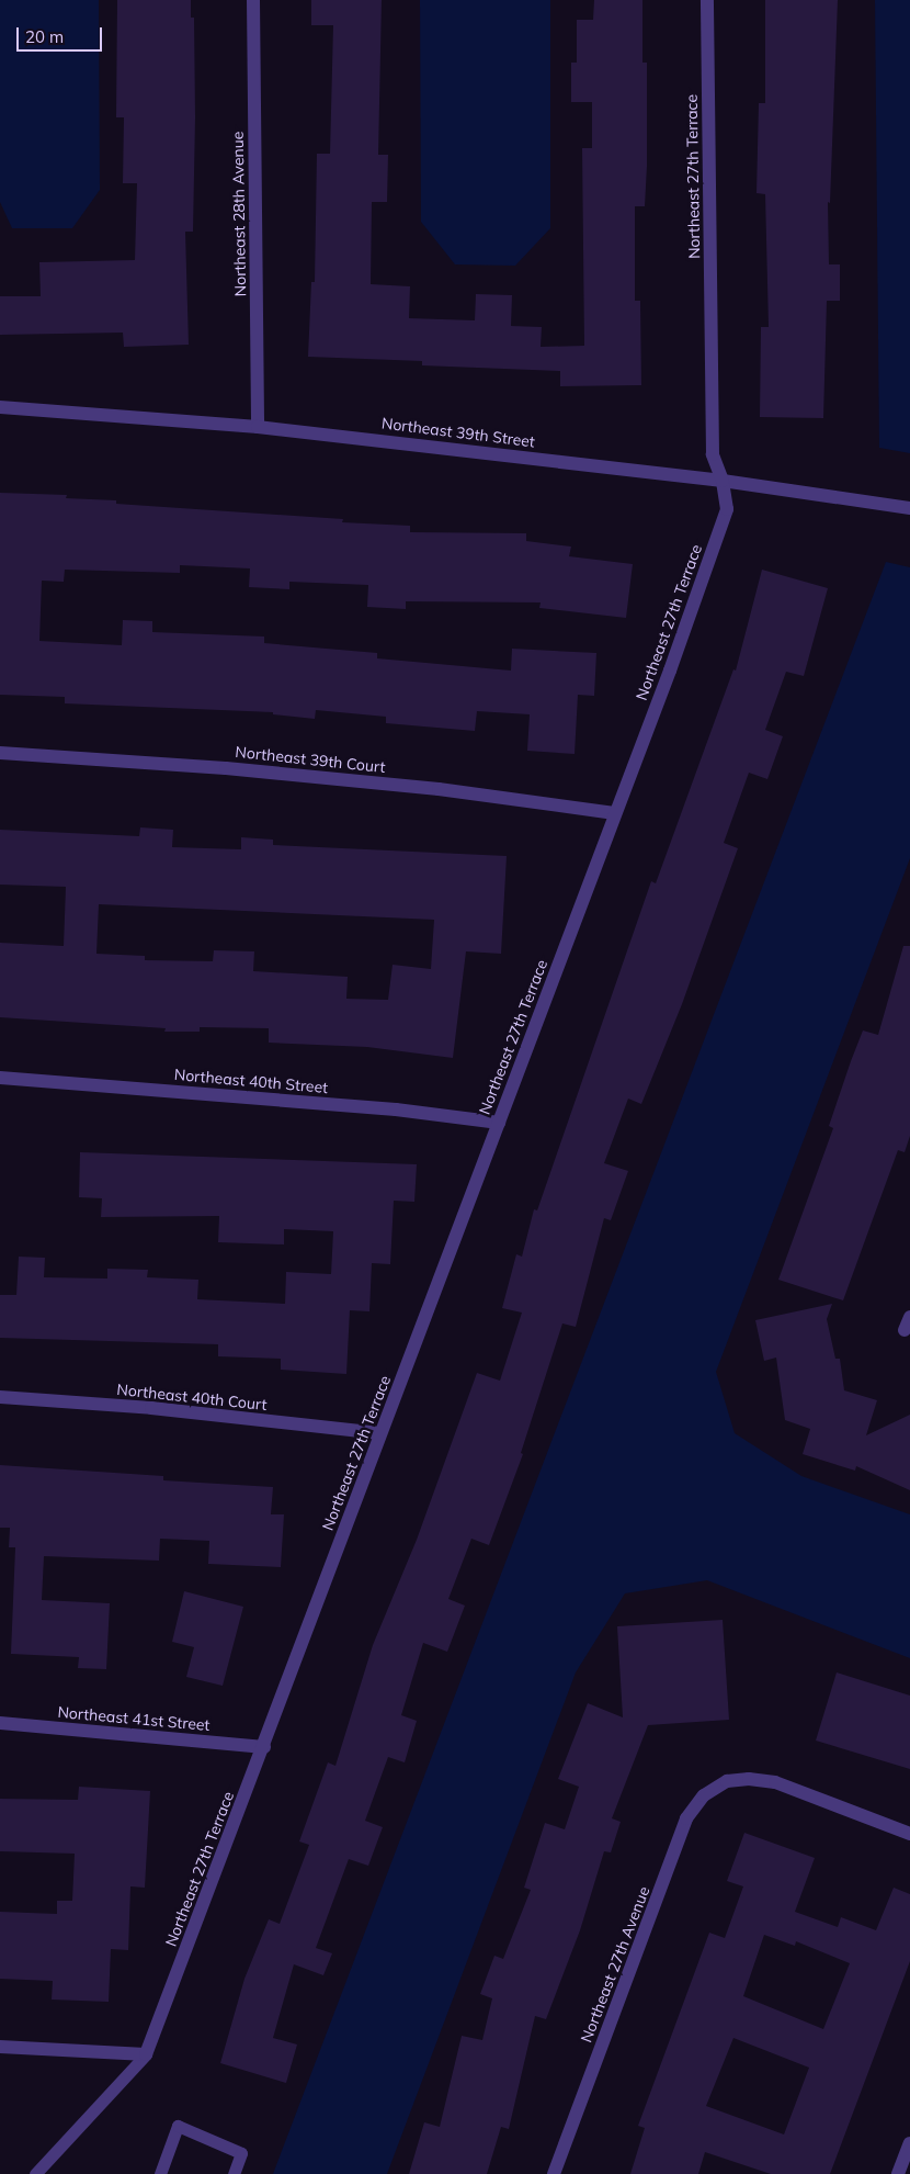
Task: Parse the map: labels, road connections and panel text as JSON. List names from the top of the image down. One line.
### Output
{"streets":{"street":["Northeast 27th Terrace","Northeast 28th Avenue","Northeast 39th Street","Northeast 39th Court","Northeast 40th Street","Northeast 40th Court","Northeast 41st Street","Northeast 27th Avenue"]},"crossings":[["Northeast 27th Terrace","Northeast 39th Street"],["Northeast 27th Terrace","Northeast 39th Court"],["Northeast 27th Terrace","Northeast 40th Street"],["Northeast 27th Terrace","Northeast 40th Court"],["Northeast 27th Terrace","Northeast 41st Street"],["Northeast 28th Avenue","Northeast 39th Street"]],"scale_bar":"20 m"}
